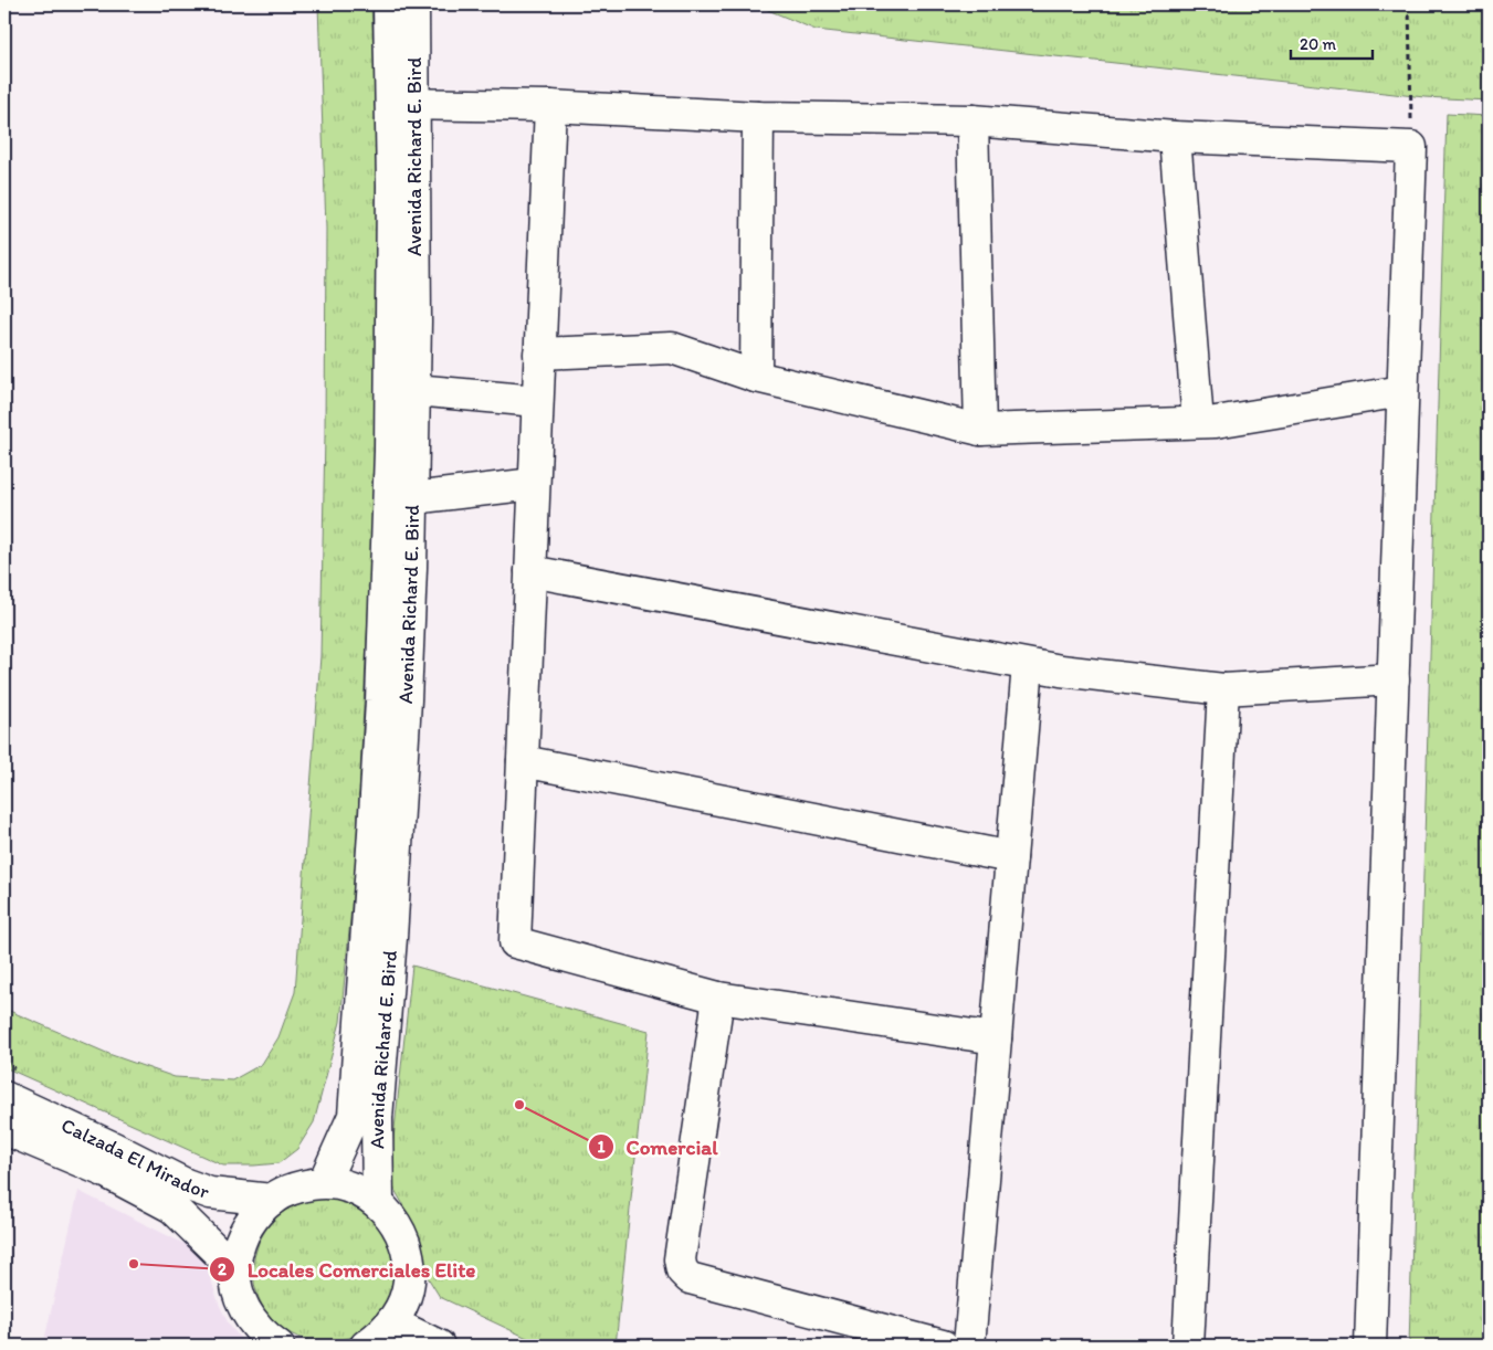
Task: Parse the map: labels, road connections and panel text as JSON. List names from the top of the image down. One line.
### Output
{"streets":{"street":["Avenida Richard E. Bird","Calzada El Mirador"]},"places":["Comercial","Locales Comerciales Elite"],"scale_bar":"20 m"}
